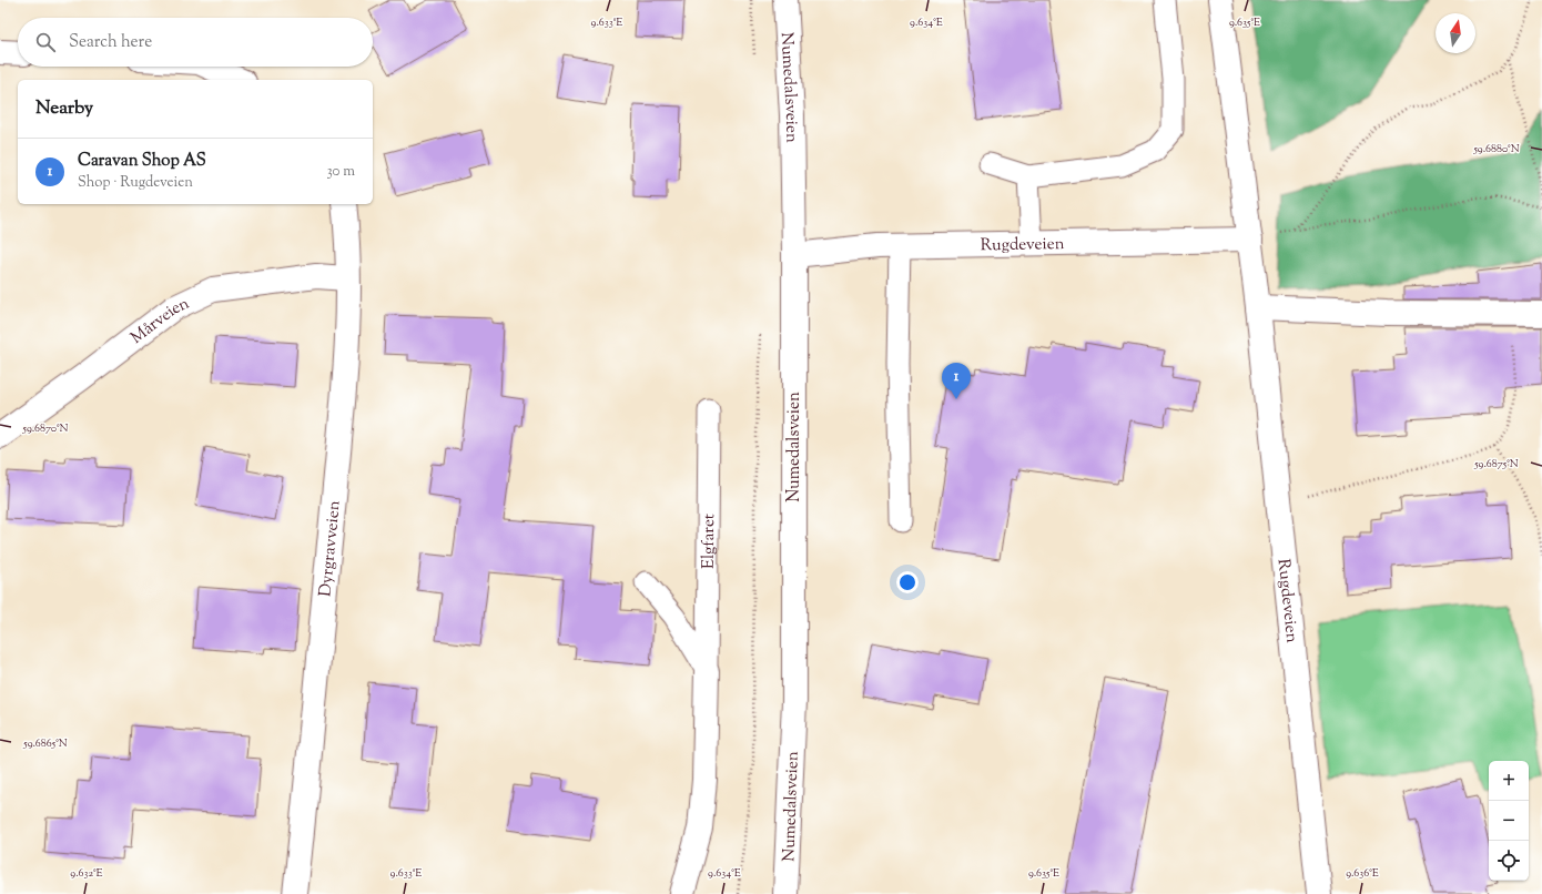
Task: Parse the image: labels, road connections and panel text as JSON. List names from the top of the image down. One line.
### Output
{"streets":{"street":["Numedalsveien","Rugdeveien","Mårveien","Elgfaret","Dyrgravveien"]},"crossings":[["Numedalsveien","Rugdeveien"],["Mårveien","Dyrgravveien"]],"north":"top","page":{"search":"Search here","heading":"Nearby","list":[{"mark":"1","name":"Caravan Shop AS","note":"Shop · Rugdeveien","value":"30 m"}],"pins":"1","map_buttons":["+","−"]},"coordinates":["9.633°E","9.634°E","9.635°E","59.6880°N","59.6870°N","59.6875°N","59.6865°N","9.632°E","9.636°E"]}
